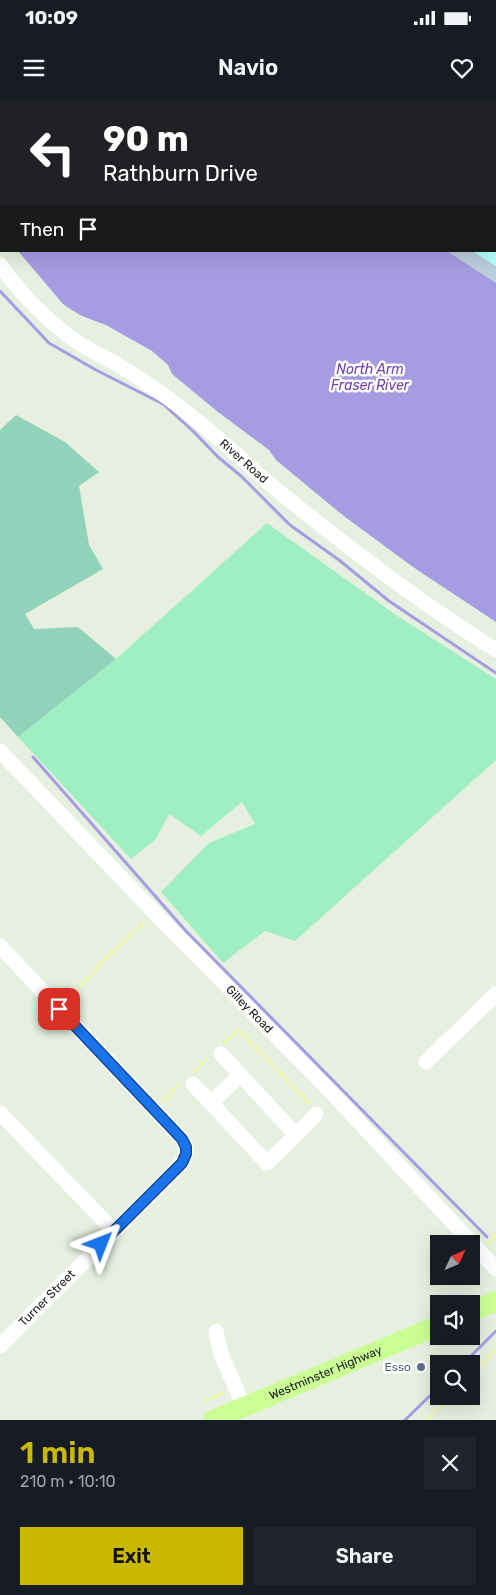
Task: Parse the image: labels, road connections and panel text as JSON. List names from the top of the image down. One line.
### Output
{"streets":{"main road":["Westminster Highway"],"street":["River Road","Gilley Road","Turner Street"]},"water":["North Arm Fraser River"],"places":["Esso"],"north":"top right","page":{"status":"10:09","header":"Navio","turn":["90 m","Rathburn Drive"],"then":"Then","heading":["1 min","210 m · 10:10"],"buttons":["Exit","Share"]}}
